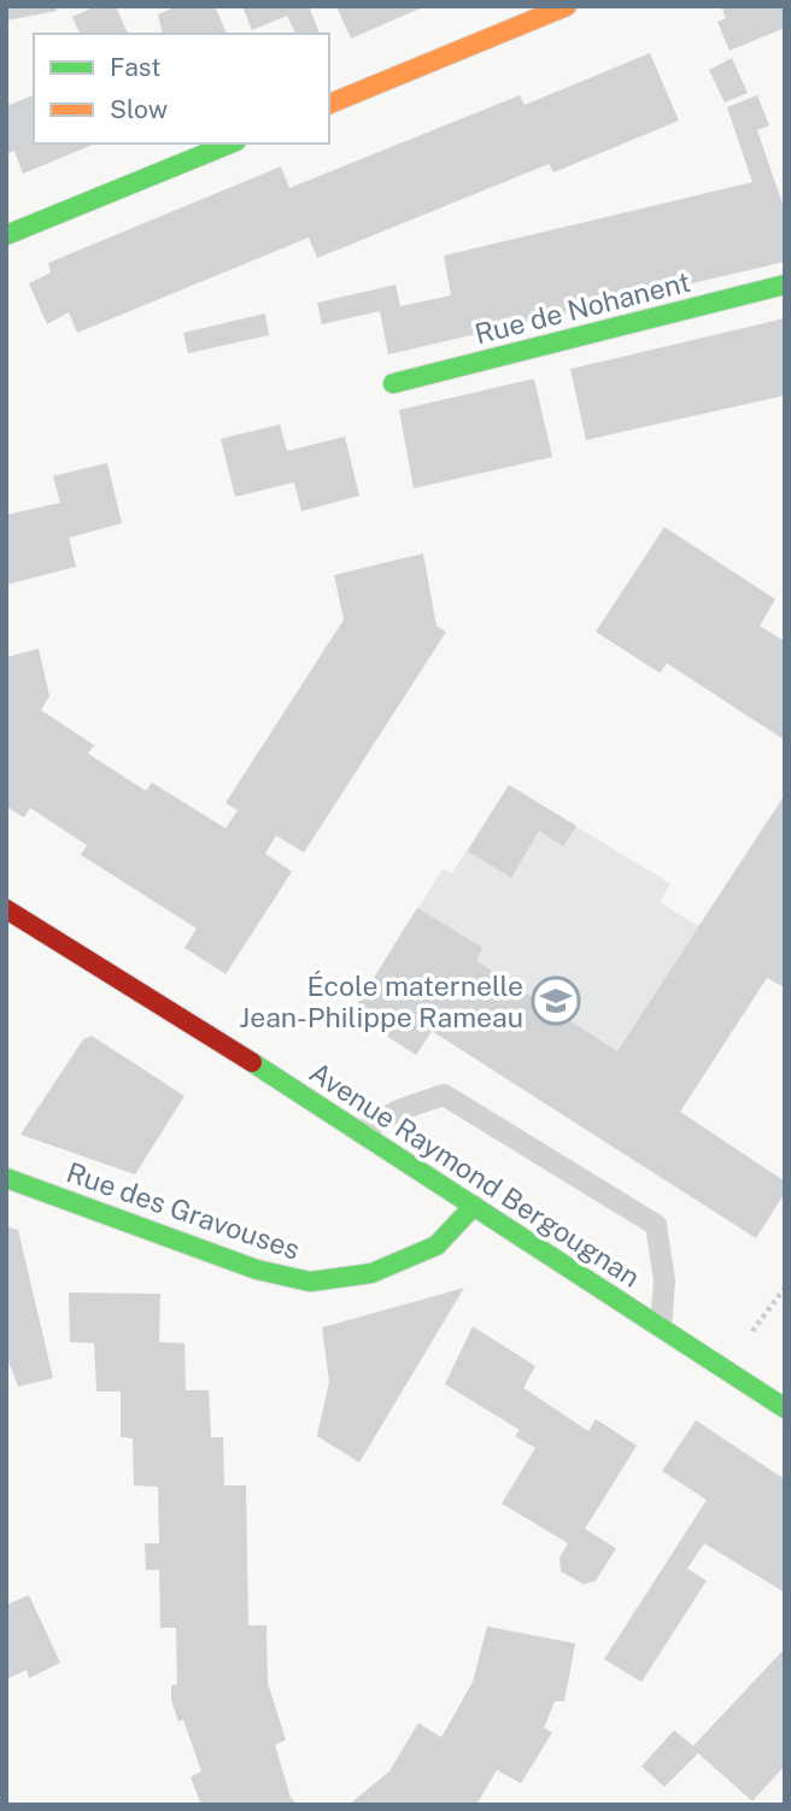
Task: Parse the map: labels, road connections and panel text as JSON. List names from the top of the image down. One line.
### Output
{"streets":{"street":["Rue de Nohanent","Avenue Raymond Bergougnan","Rue des Gravouses"]},"crossings":[["Avenue Raymond Bergougnan","Rue des Gravouses"]],"places":{"school or university":["École maternelle Jean-Philippe Rameau"]},"legend":["Fast","Slow"]}
